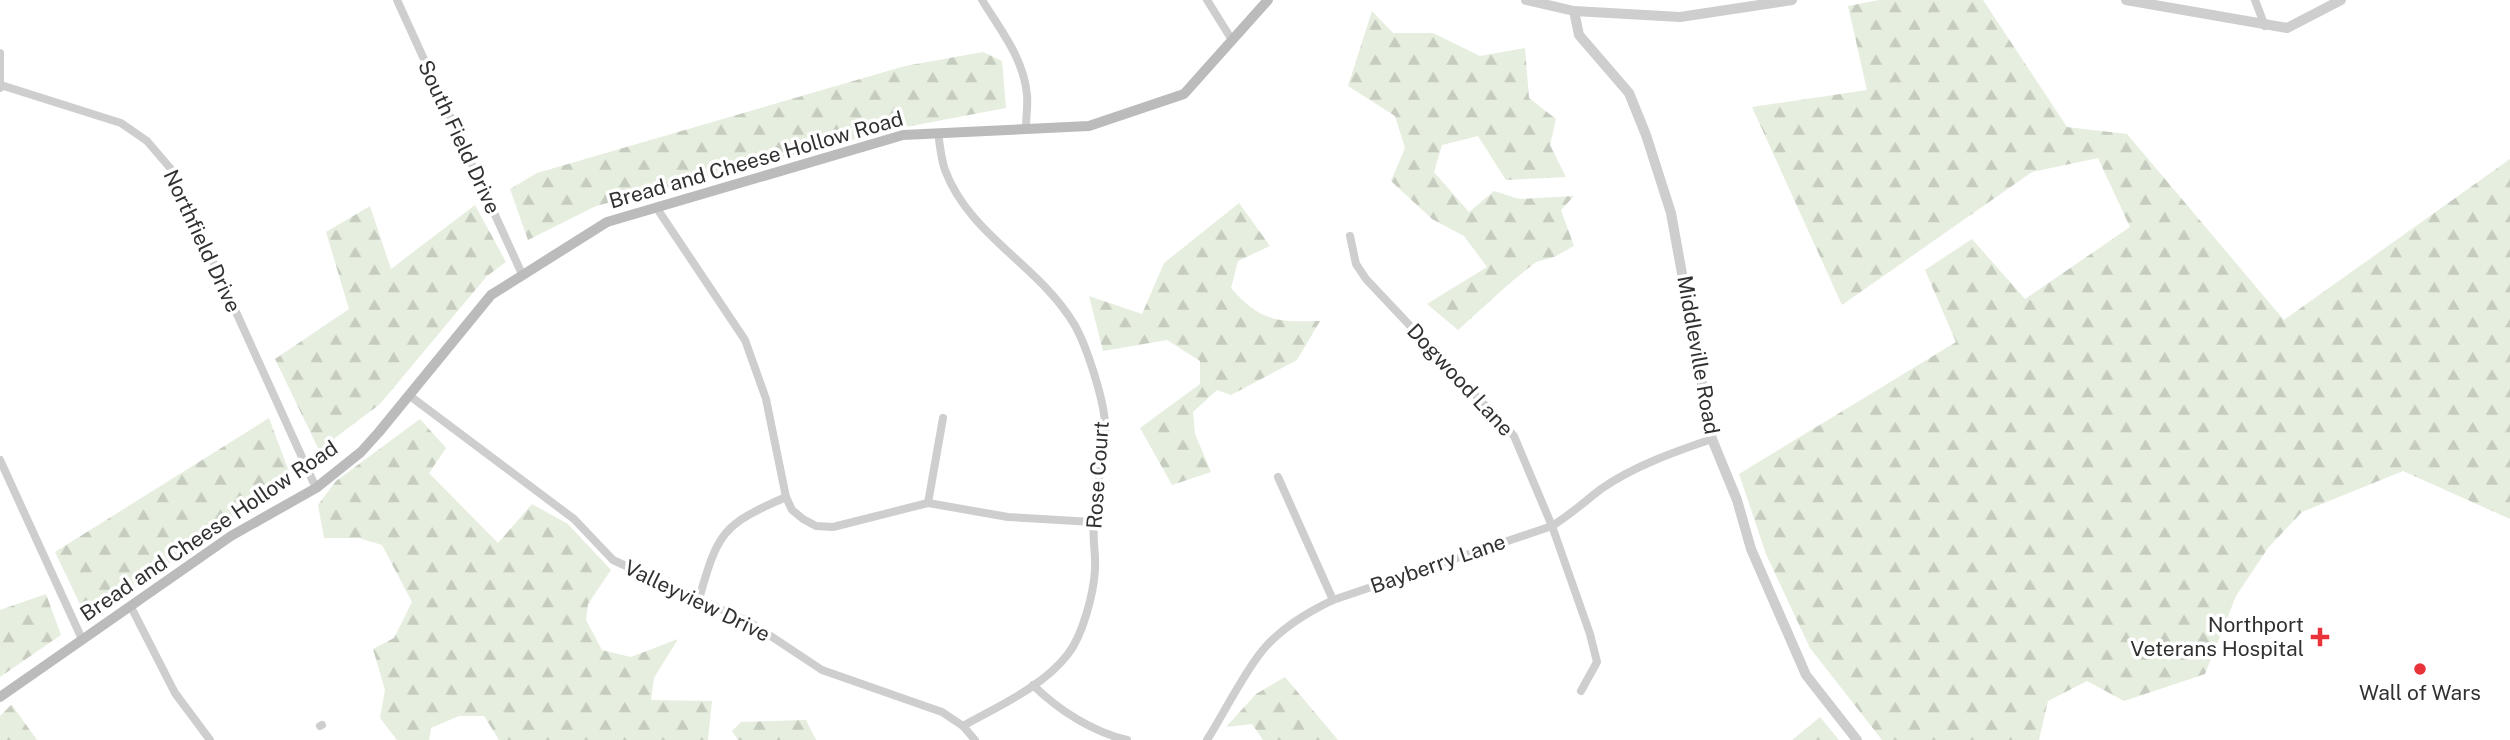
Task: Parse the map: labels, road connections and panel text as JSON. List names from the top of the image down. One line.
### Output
{"streets":{"main road":["Bread and Cheese Hollow Road"],"street":["South Field Drive","Northfield Drive","Middleville Road","Dogwood Lane","Rose Court","Bayberry Lane","Valleyview Drive"]},"crossings":[["South Field Drive","Bread and Cheese Hollow Road"],["Bread and Cheese Hollow Road","Northfield Drive"],["Bread and Cheese Hollow Road","Rose Court"],["Bread and Cheese Hollow Road","Valleyview Drive"],["Middleville Road","Bayberry Lane"],["Dogwood Lane","Bayberry Lane"],["Rose Court","Valleyview Drive"]],"places":{"health":["Northport Veterans Hospital"],"other":["Wall of Wars"]}}
